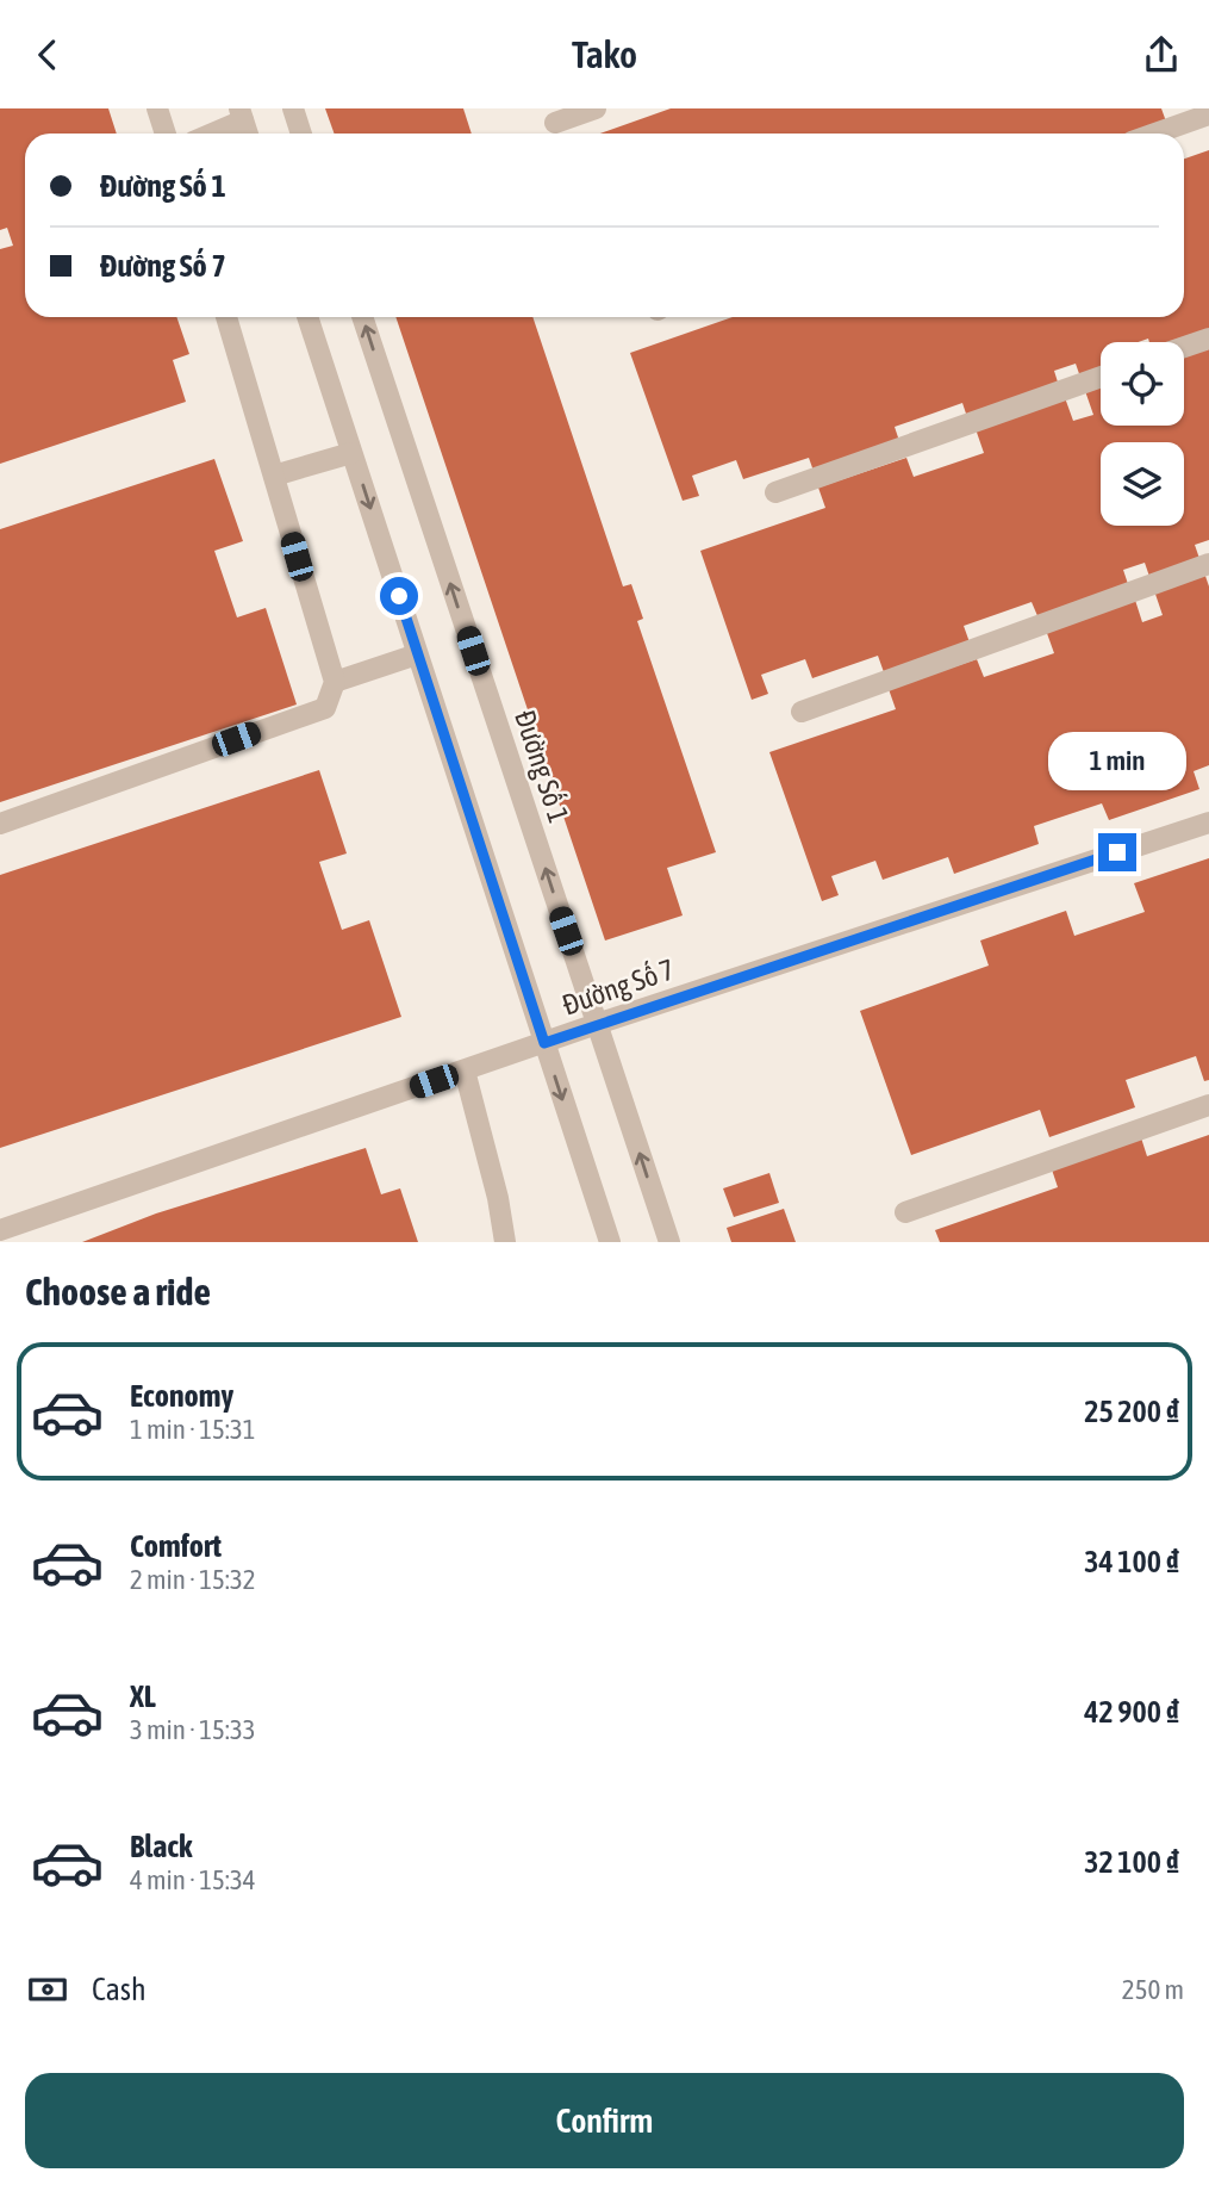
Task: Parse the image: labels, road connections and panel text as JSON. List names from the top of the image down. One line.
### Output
{"streets":{"lane":["Đường Số 1","Đường Số 7"]},"crossings":[["Đường Số 1","Đường Số 7"]],"page":{"header":"Tako","banner":["Đường Số 1","Đường Số 7"],"bubble":"1 min","heading":"Choose a ride","list":[{"name":"Economy","note":"1 min · 15:31","value":"25 200 ₫"},{"name":"Comfort","note":"2 min · 15:32","value":"34 100 ₫"},{"name":"XL","note":"3 min · 15:33","value":"42 900 ₫"},{"name":"Black","note":"4 min · 15:34","value":"32 100 ₫"}],"pay":["Cash","250 m"],"buttons":"Confirm"}}
